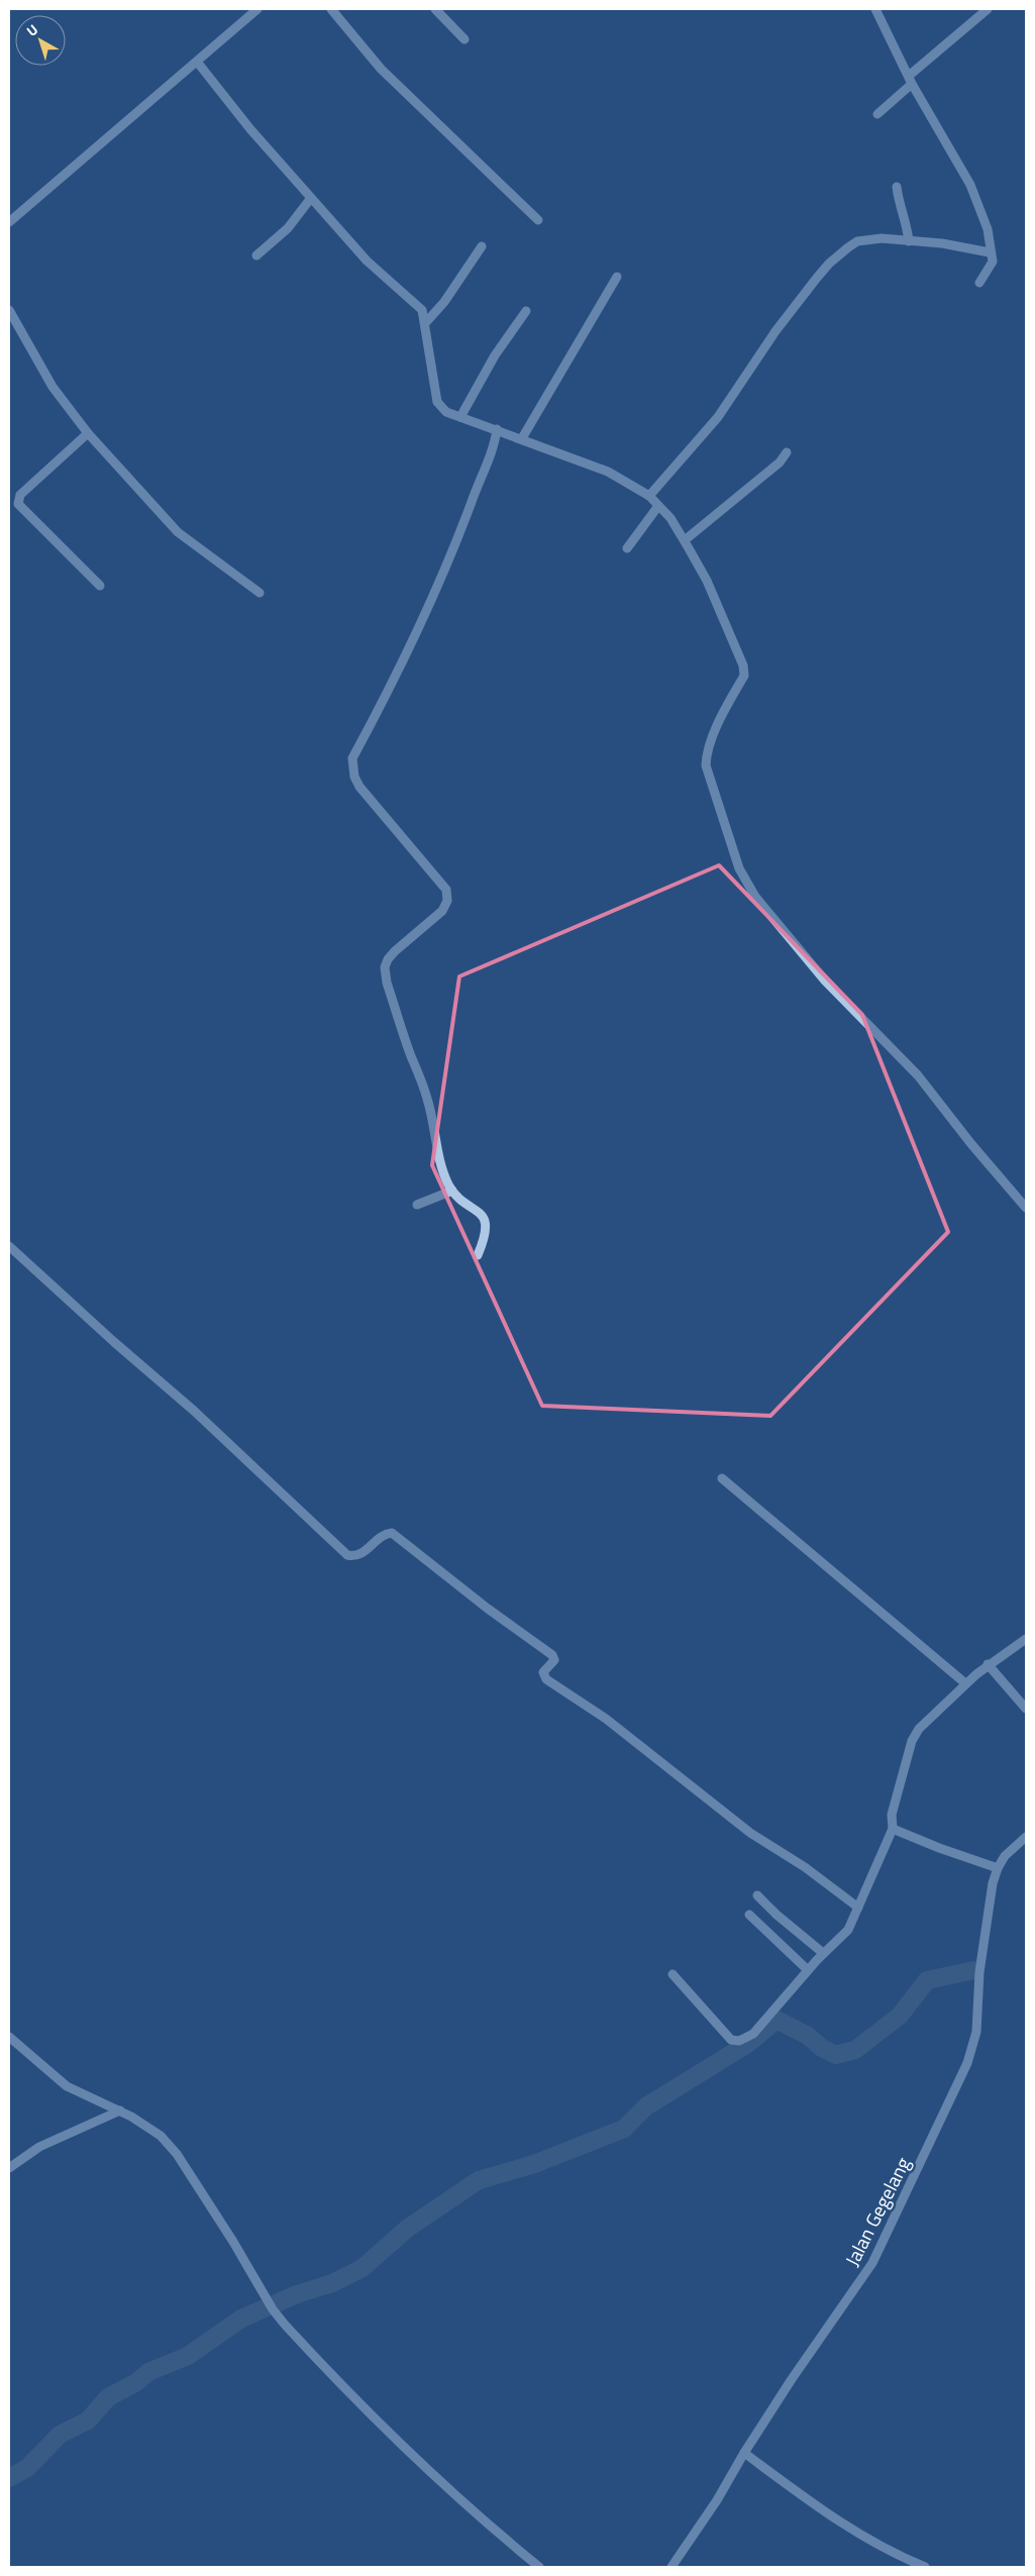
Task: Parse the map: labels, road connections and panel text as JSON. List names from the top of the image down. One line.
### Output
{"streets":{"street":["Jalan Gegelang"]},"north":"top left"}
